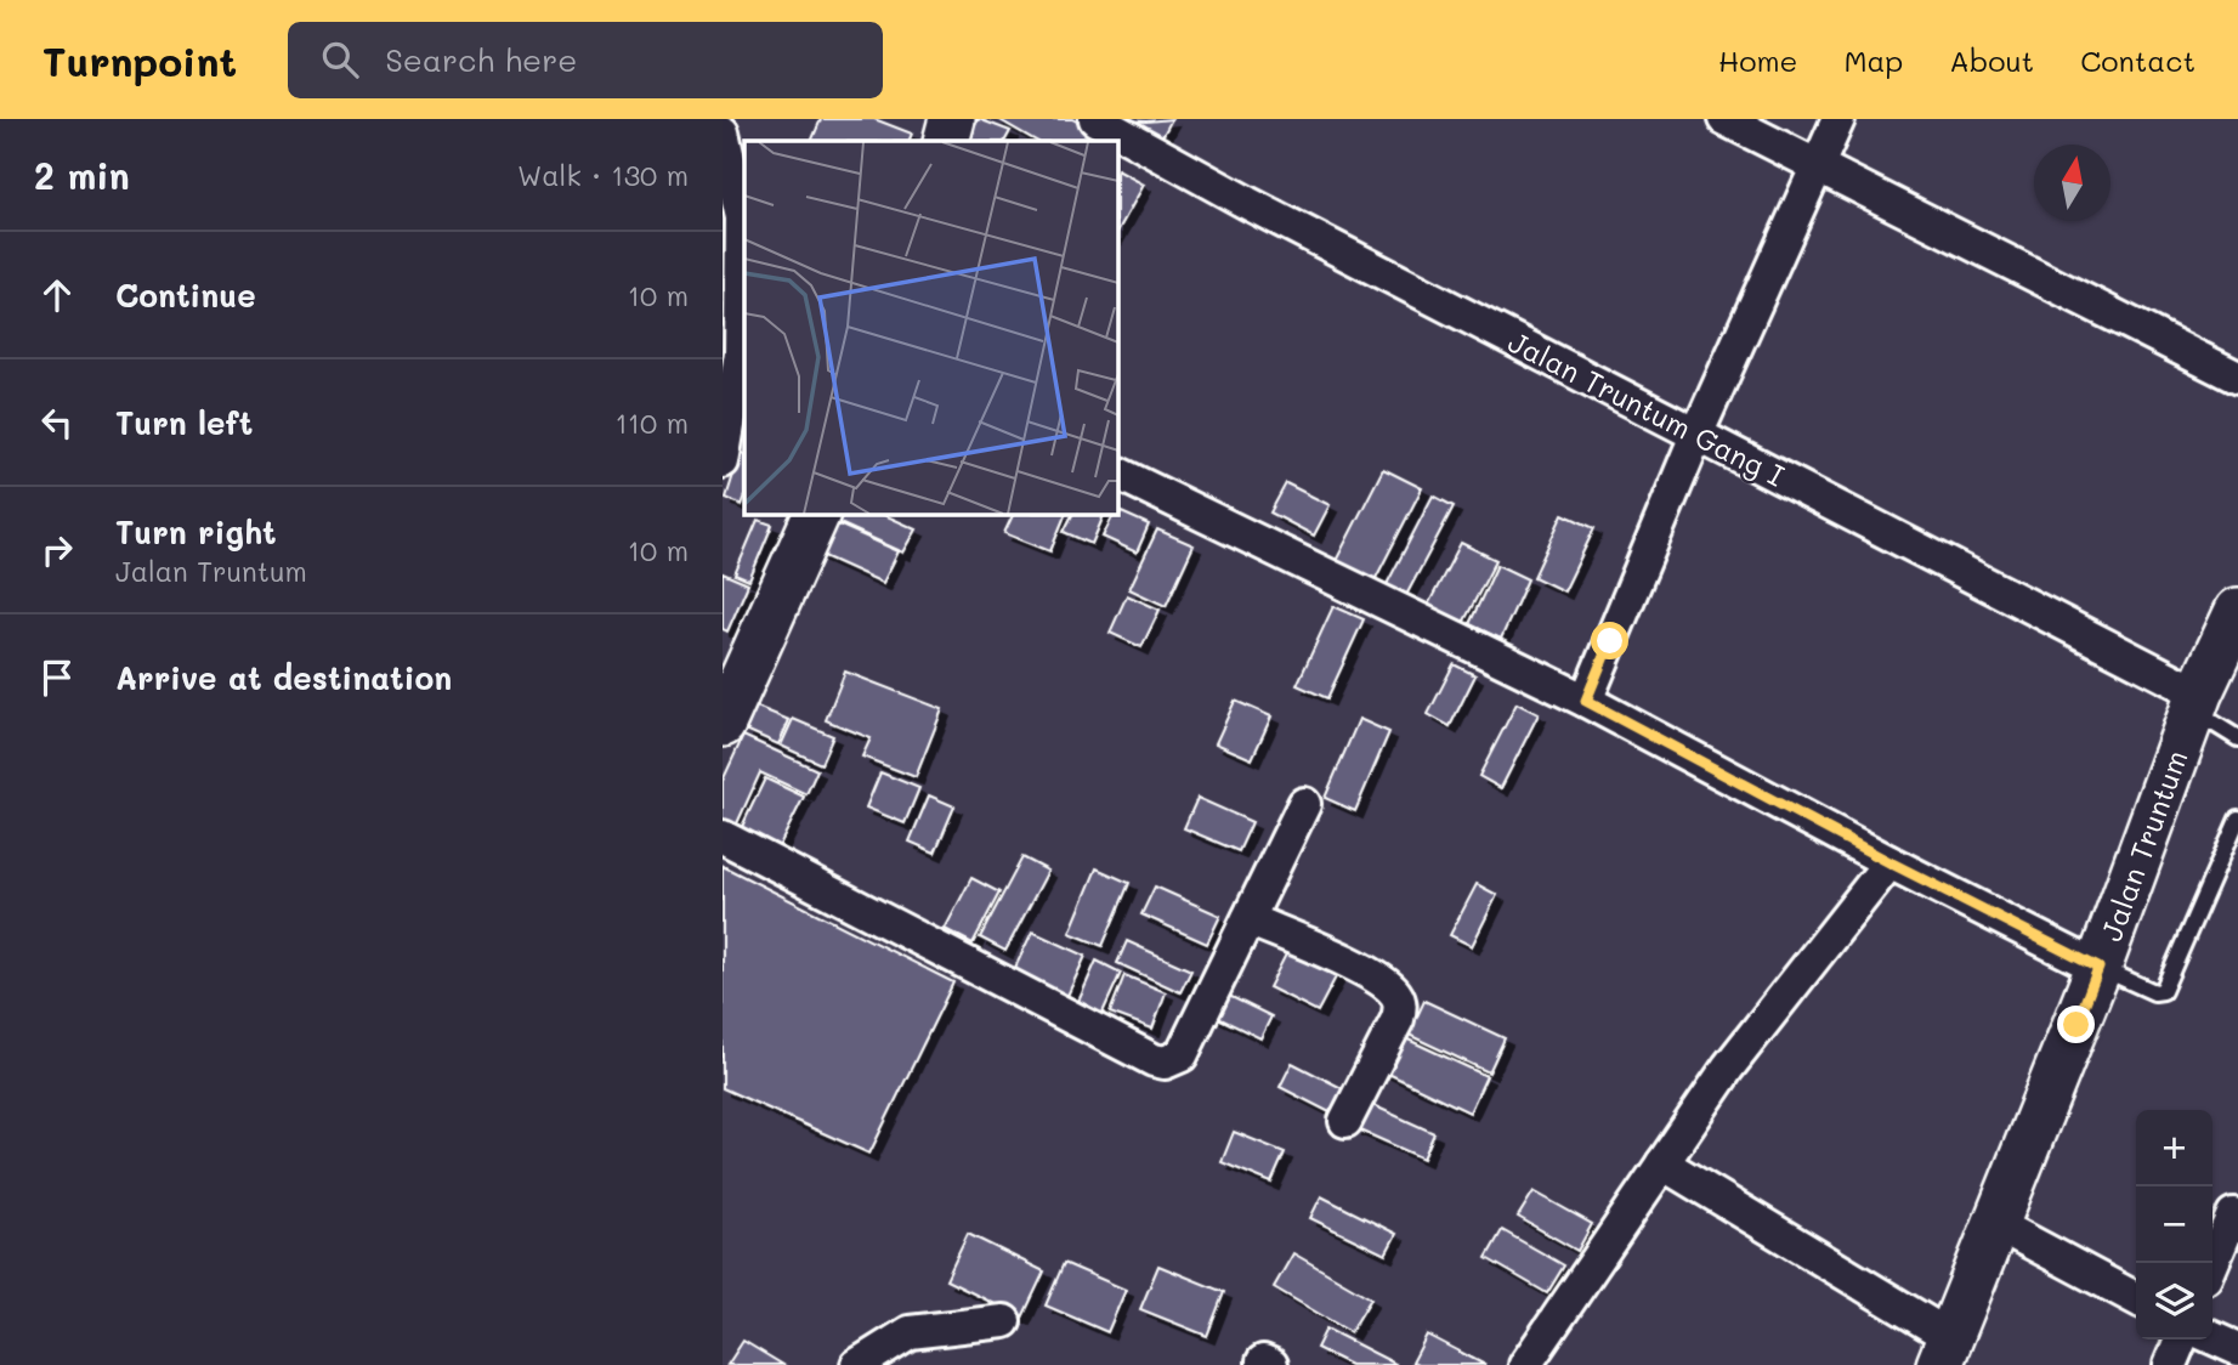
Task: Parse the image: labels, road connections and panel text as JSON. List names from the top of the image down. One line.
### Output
{"streets":{"street":["Jalan Truntum Gang I","Jalan Truntum"]},"crossings":[["Jalan Truntum Gang I","Jalan Truntum"]],"north":"top","page":{"header":"Turnpoint","search":"Search here","nav":["Home","Map","About","Contact"],"heading":["2 min","Walk · 130 m"],"list":[["Continue","10 m"],["Turn left","110 m"],["Turn right","Jalan Truntum","10 m"],"Arrive at destination"],"map_buttons":["+","−"]}}
